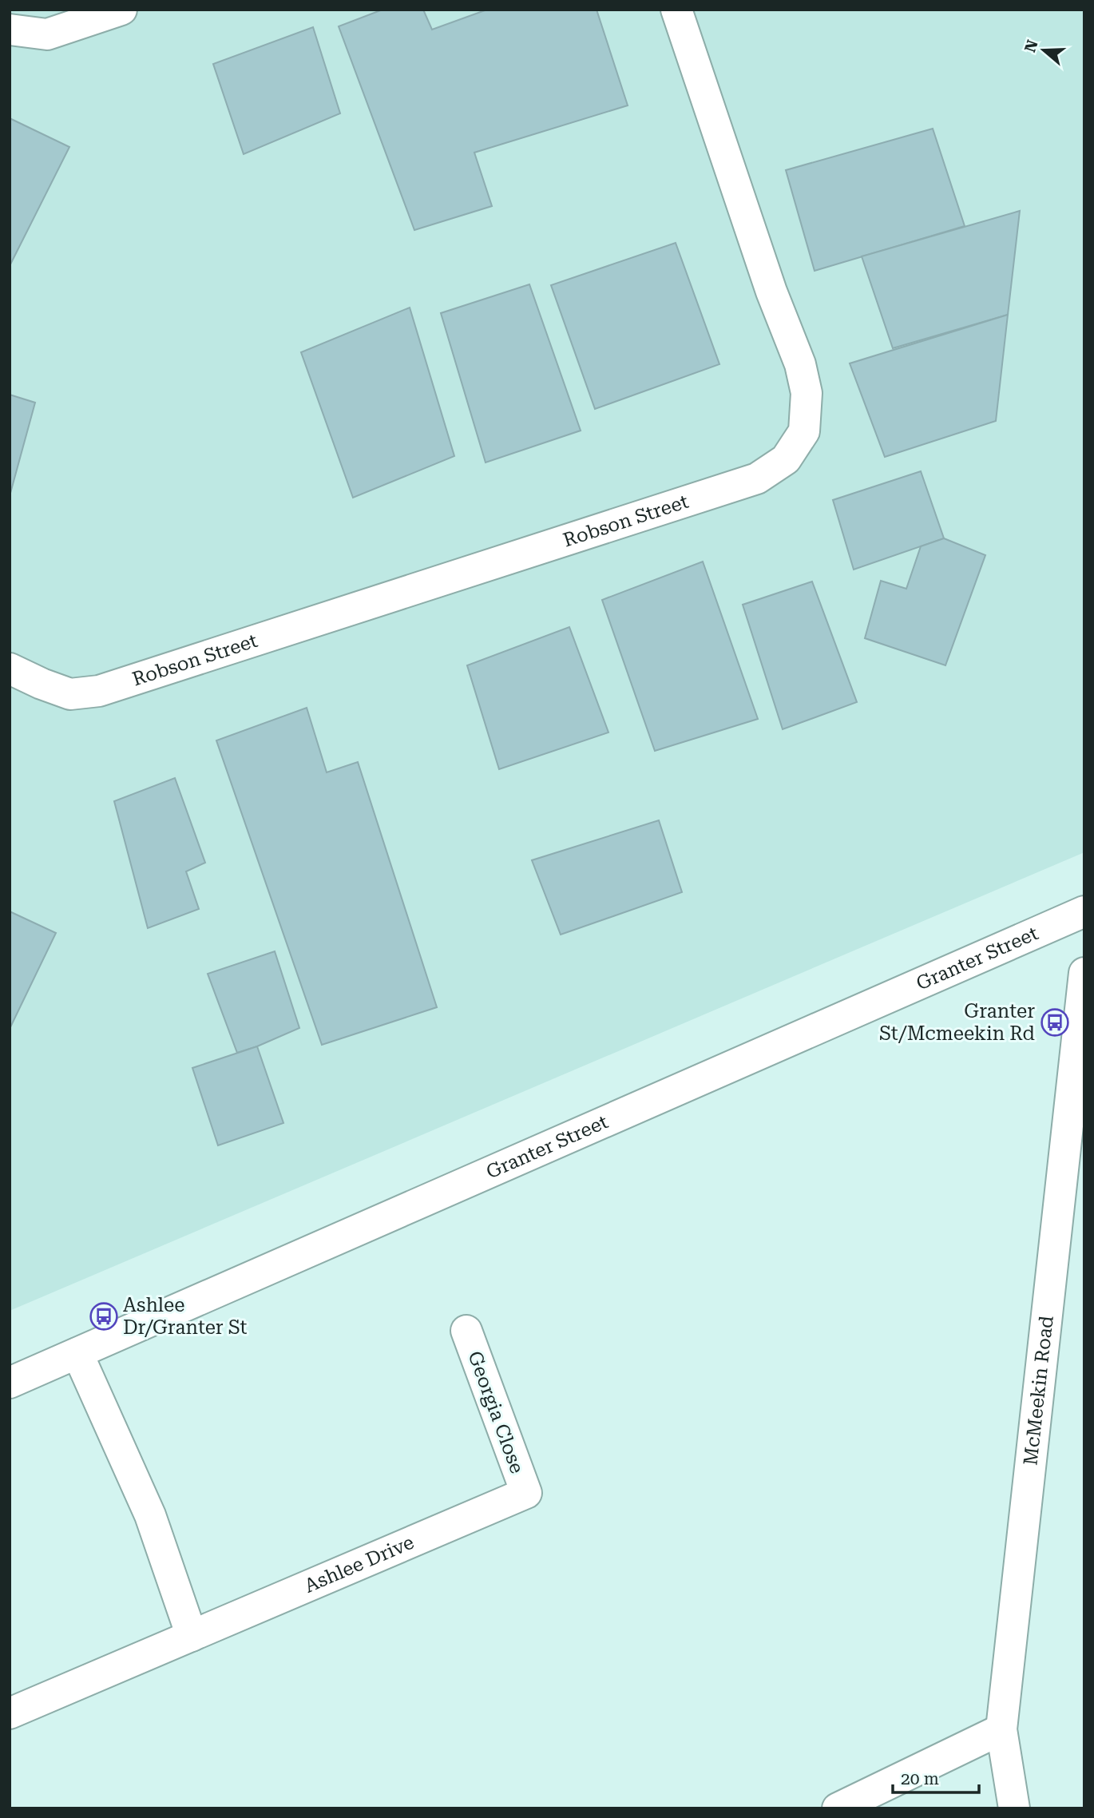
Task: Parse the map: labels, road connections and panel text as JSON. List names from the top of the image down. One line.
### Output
{"streets":{"street":["Robson Street","Granter Street","McMeekin Road","Georgia Close","Ashlee Drive"]},"crossings":[["Georgia Close","Ashlee Drive"]],"places":{"bus stop":["Granter St/Mcmeekin Rd","Ashlee Dr/Granter St"]},"scale_bar":"20 m","north":"left"}
